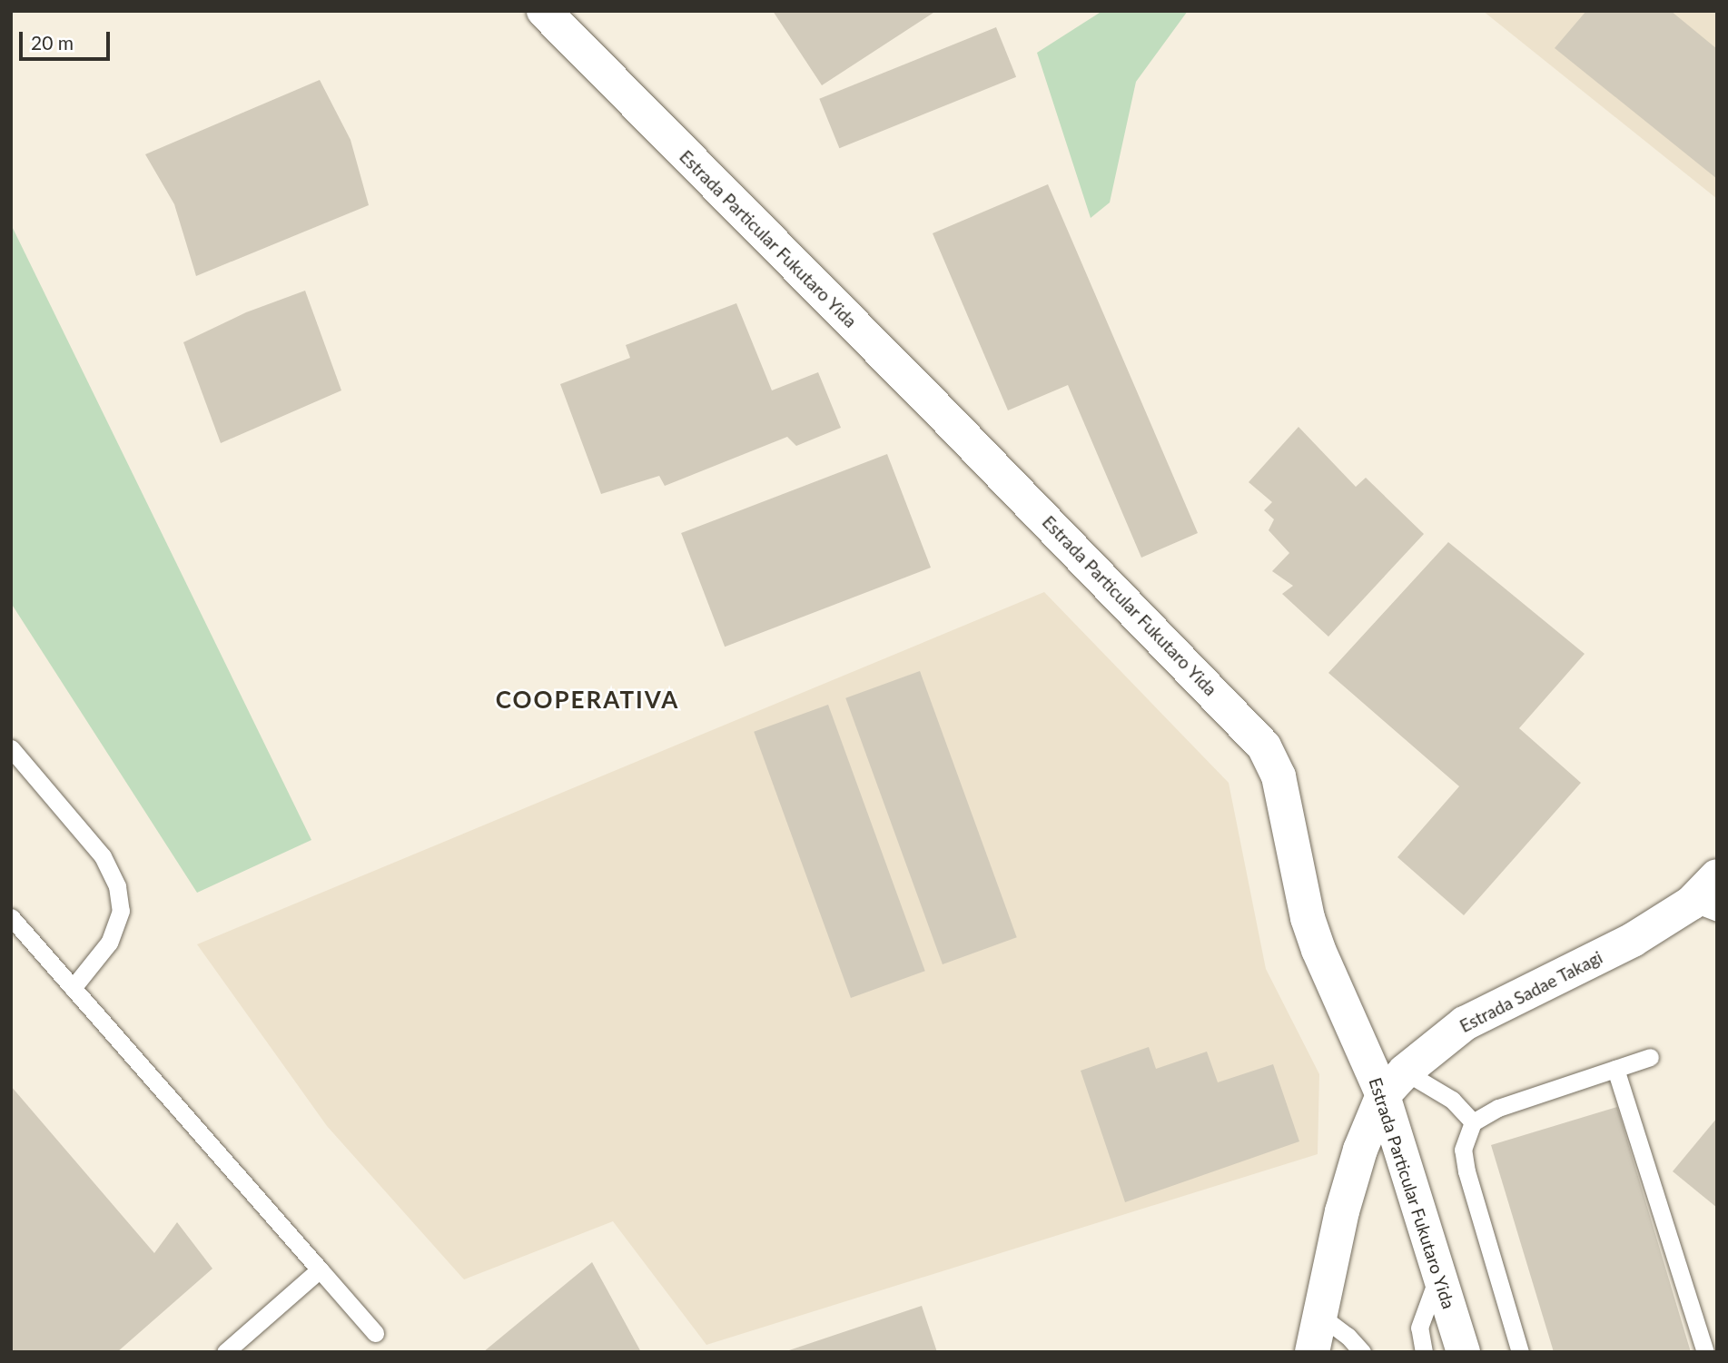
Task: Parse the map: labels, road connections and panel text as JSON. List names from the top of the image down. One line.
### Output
{"streets":{"street":["Estrada Particular Fukutaro Yida","Estrada Sadae Takagi"]},"crossings":[["Estrada Particular Fukutaro Yida","Estrada Sadae Takagi"]],"districts":["COOPERATIVA"],"scale_bar":"20 m"}
